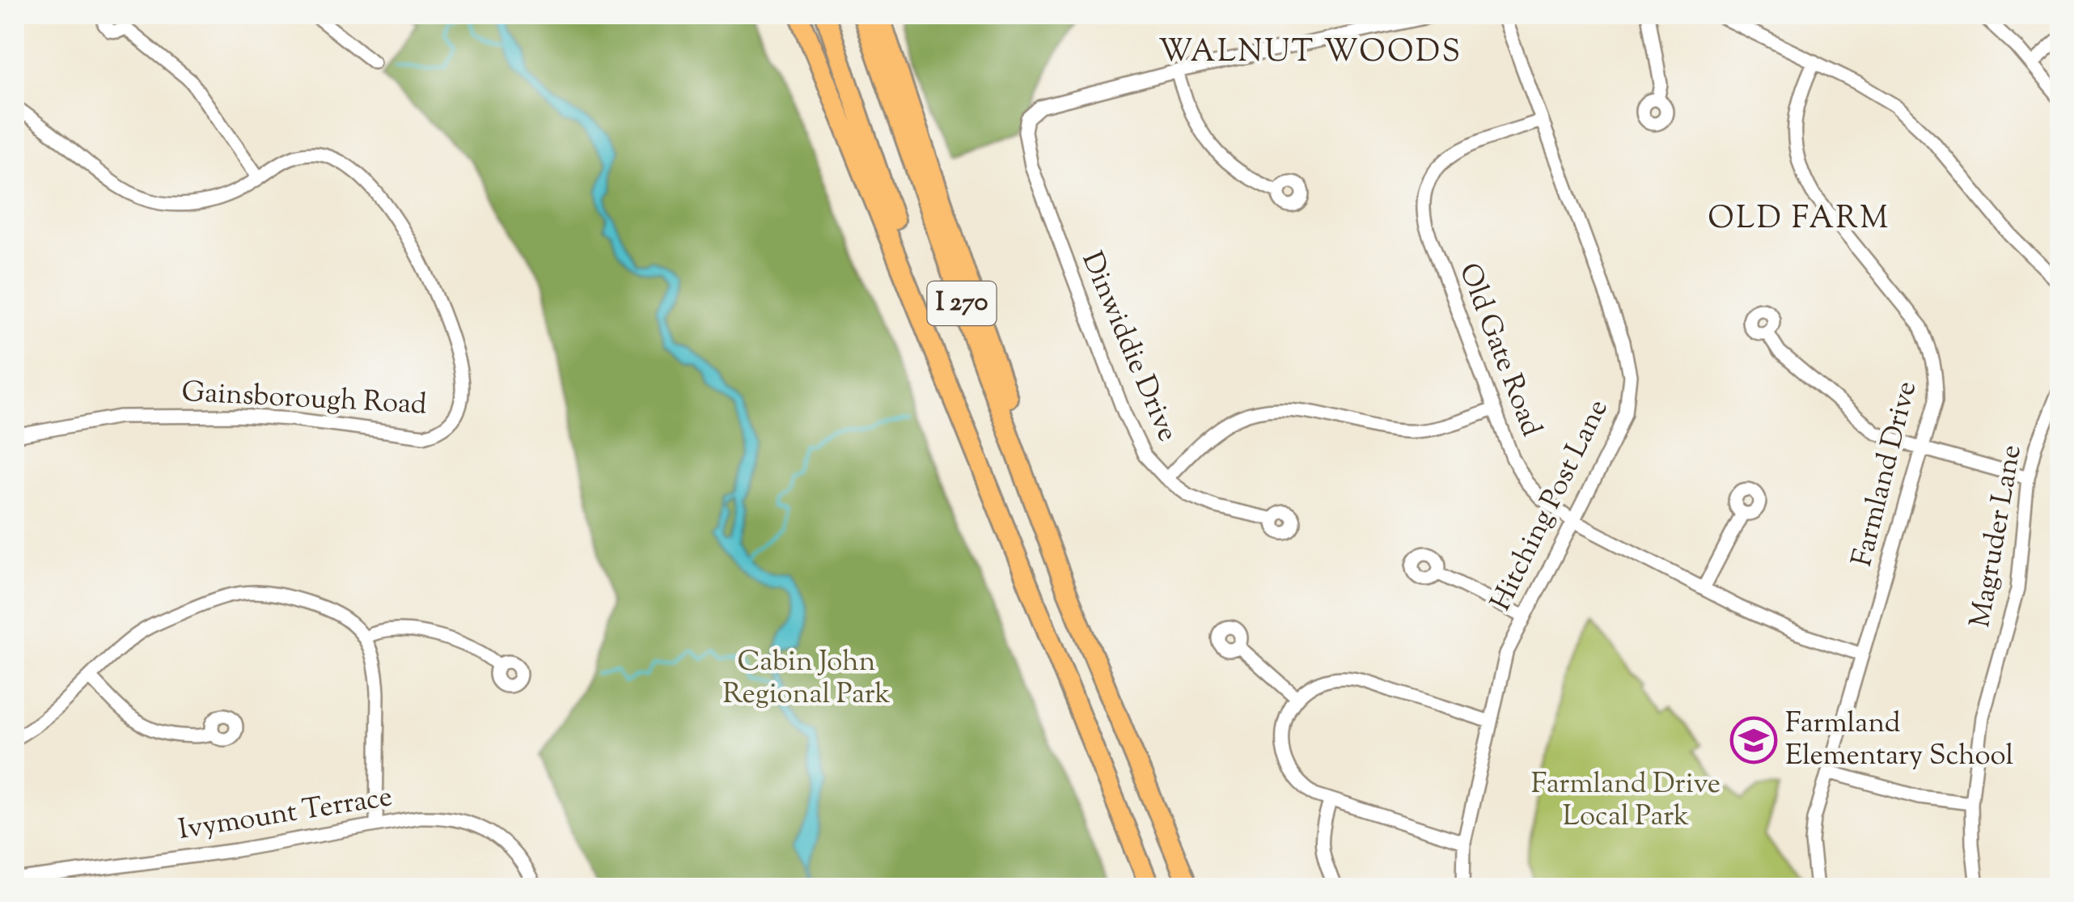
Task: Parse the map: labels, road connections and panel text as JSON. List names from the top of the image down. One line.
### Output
{"streets":{"highway":["I 270"],"street":["Dinwiddie Drive","Old Gate Road","Gainsborough Road","Farmland Drive","Hitching Post Lane","Magruder Lane","Ivymount Terrace"]},"crossings":[["Old Gate Road","Farmland Drive"],["Old Gate Road","Hitching Post Lane"]],"districts":["WALNUT WOODS","OLD FARM"],"parks":["Cabin John Regional Park","Farmland Drive Local Park"],"places":{"school or university":["Farmland Elementary School"]}}
